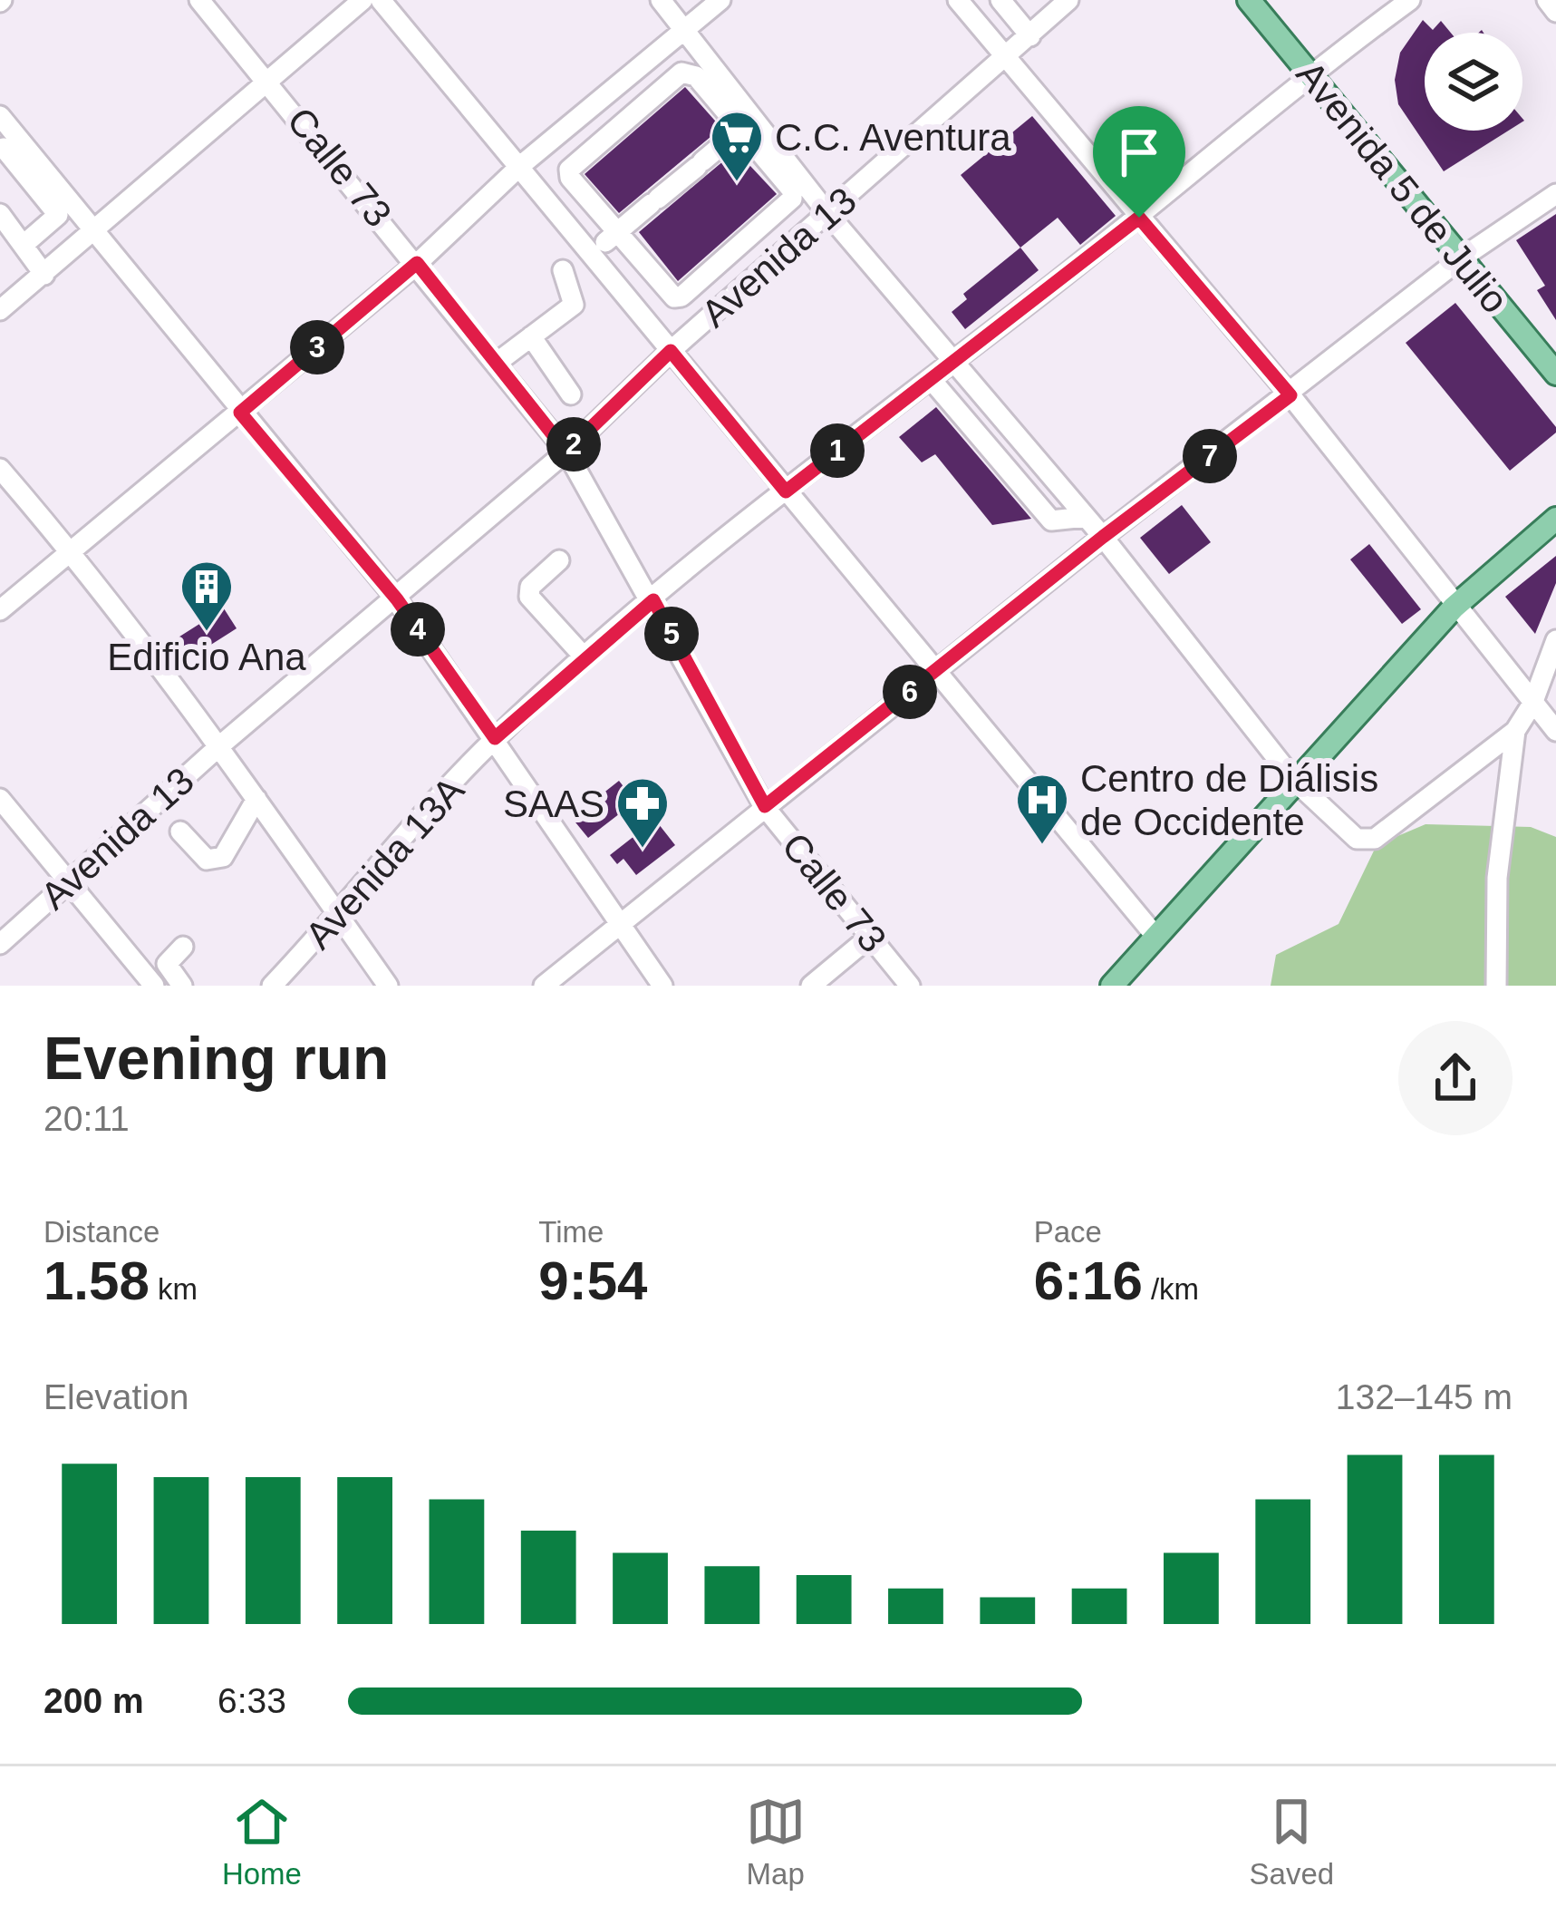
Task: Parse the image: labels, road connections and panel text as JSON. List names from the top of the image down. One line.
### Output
{"streets":{"main road":["Avenida 5 de Julio"],"street":["Calle 73","Avenida 13","Avenida 13A"]},"crossings":[["Calle 73","Avenida 13"],["Calle 73","Avenida 13A"],["Avenida 5 de Julio","Avenida 13A"]],"places":{"supermarket":["C.C. Aventura"],"building":["Edificio Ana"],"hospital":["Centro de Diálisis de Occidente"],"pharmacy":["SAAS"]},"page":{"pins":["3","2","1","7","4","5","6"],"heading":["Evening run","20:11"],"stats":[["Distance","1.58 km"],["Time","9:54"],["Pace","6:16 /km"]],"chart":["Elevation","132–145 m"],"list":[{"name":"200 m","note":"6:33"}],"tabs":["Home","Map","Saved"]}}
